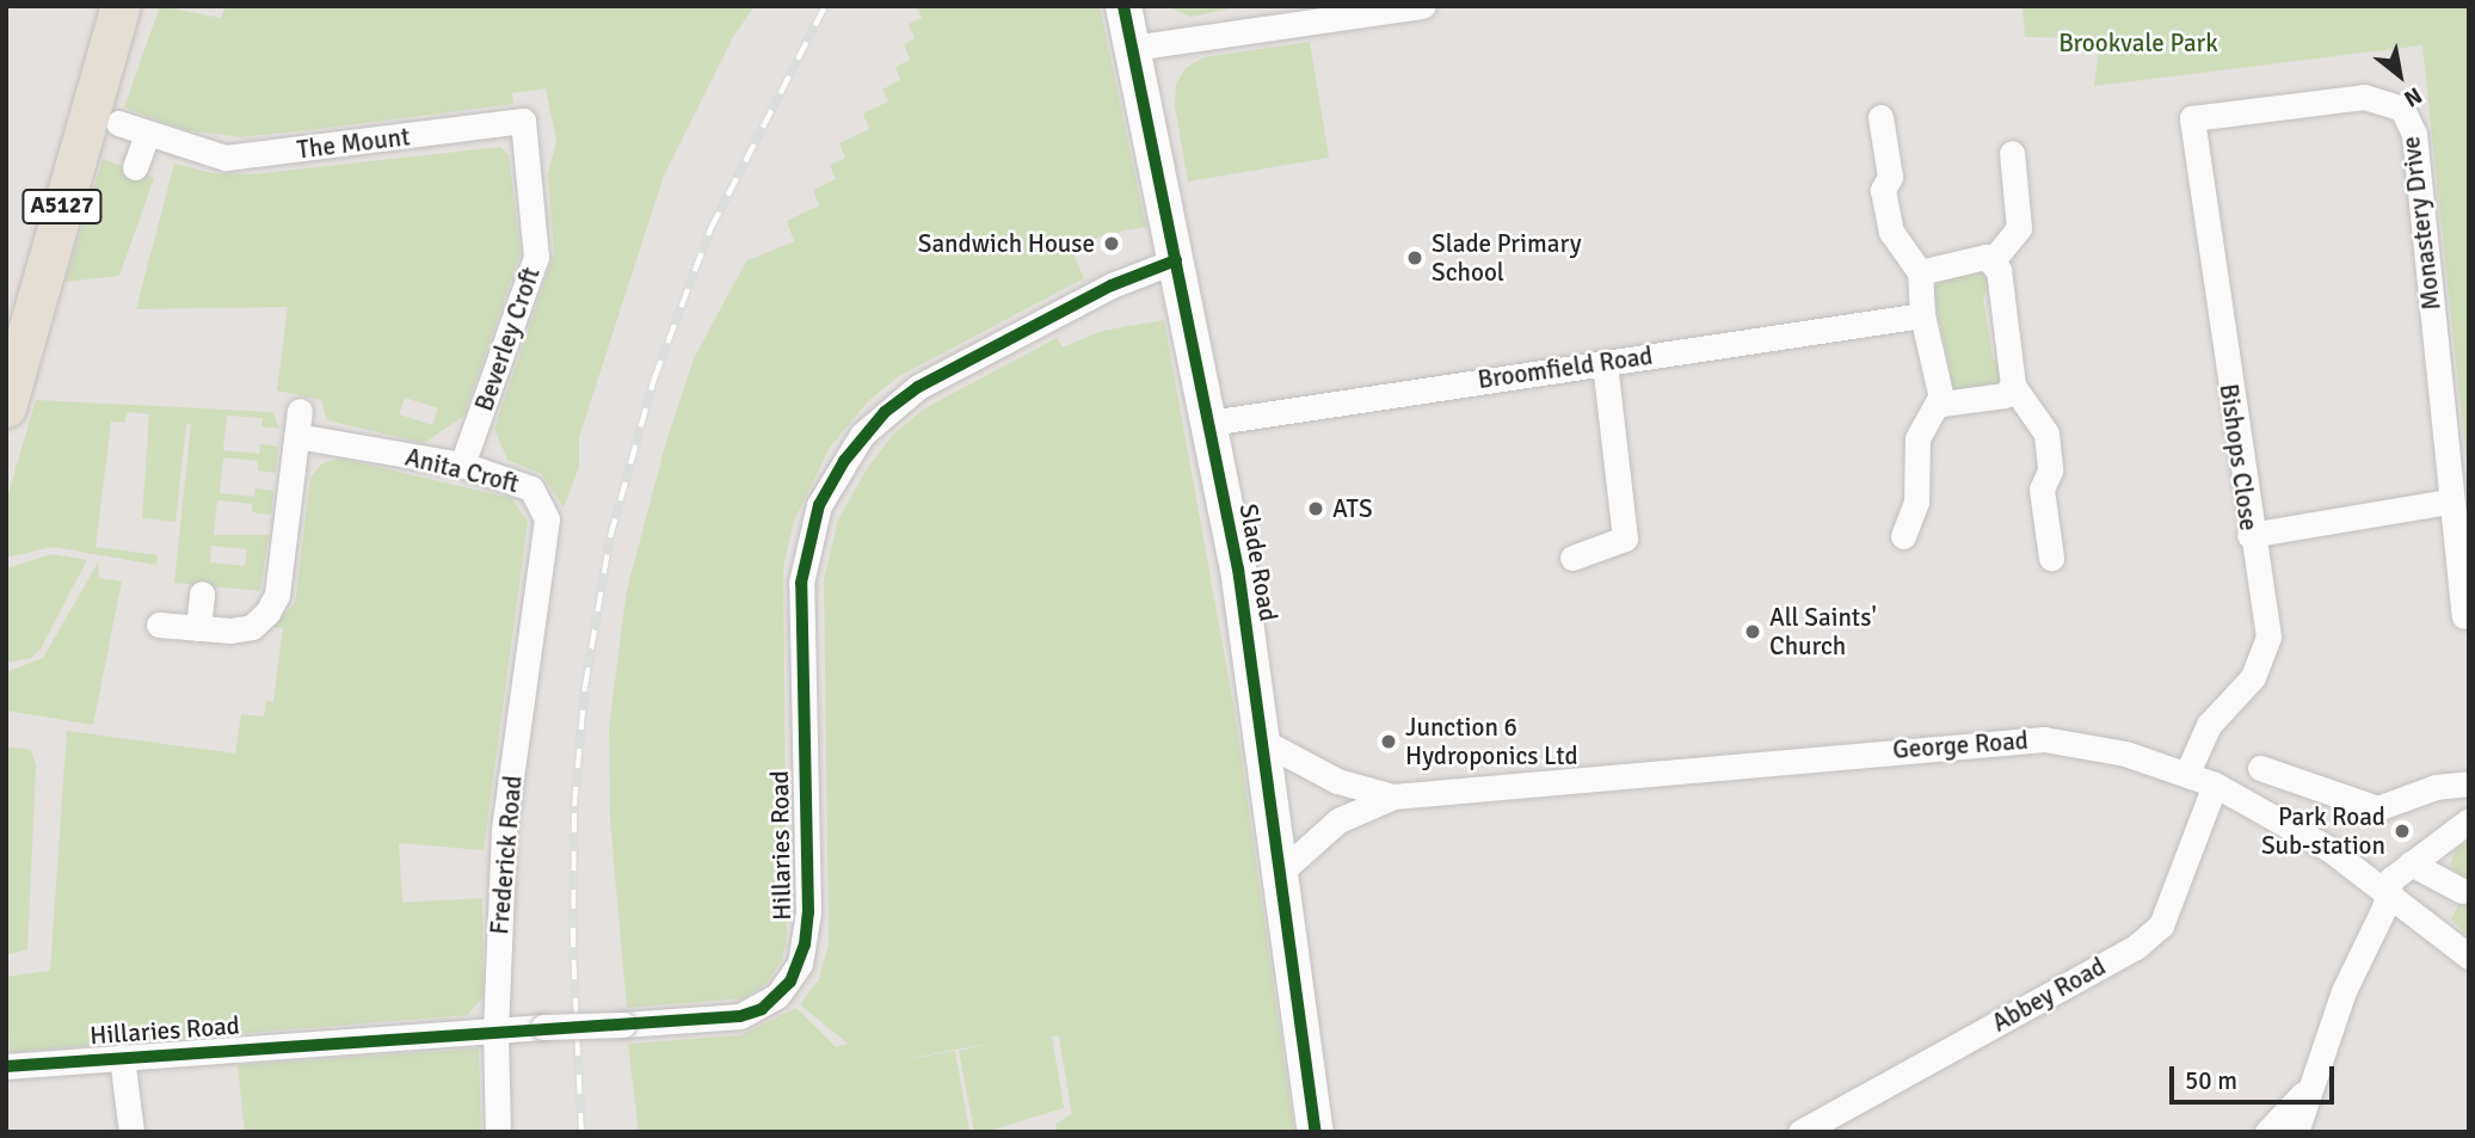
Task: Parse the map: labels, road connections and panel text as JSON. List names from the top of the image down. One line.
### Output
{"streets":{"main road":["A5127"],"street":["The Mount","Monastery Drive","Beverley Croft","Broomfield Road","Bishops Close","Anita Croft","Slade Road","George Road","Hillaries Road","Frederick Road","Abbey Road"]},"crossings":[["The Mount","Beverley Croft"],["Monastery Drive","Bishops Close"],["Beverley Croft","Anita Croft"],["Broomfield Road","Slade Road"],["Bishops Close","George Road"],["Anita Croft","Frederick Road"],["Slade Road","George Road"],["Slade Road","Hillaries Road"],["George Road","Abbey Road"],["Hillaries Road","Frederick Road"]],"parks":["Brookvale Park"],"places":["Sandwich House","Slade Primary School","ATS","All Saints' Church","Junction 6 Hydroponics Ltd","Park Road Sub-station"],"scale_bar":"50 m","north":"bottom right"}
